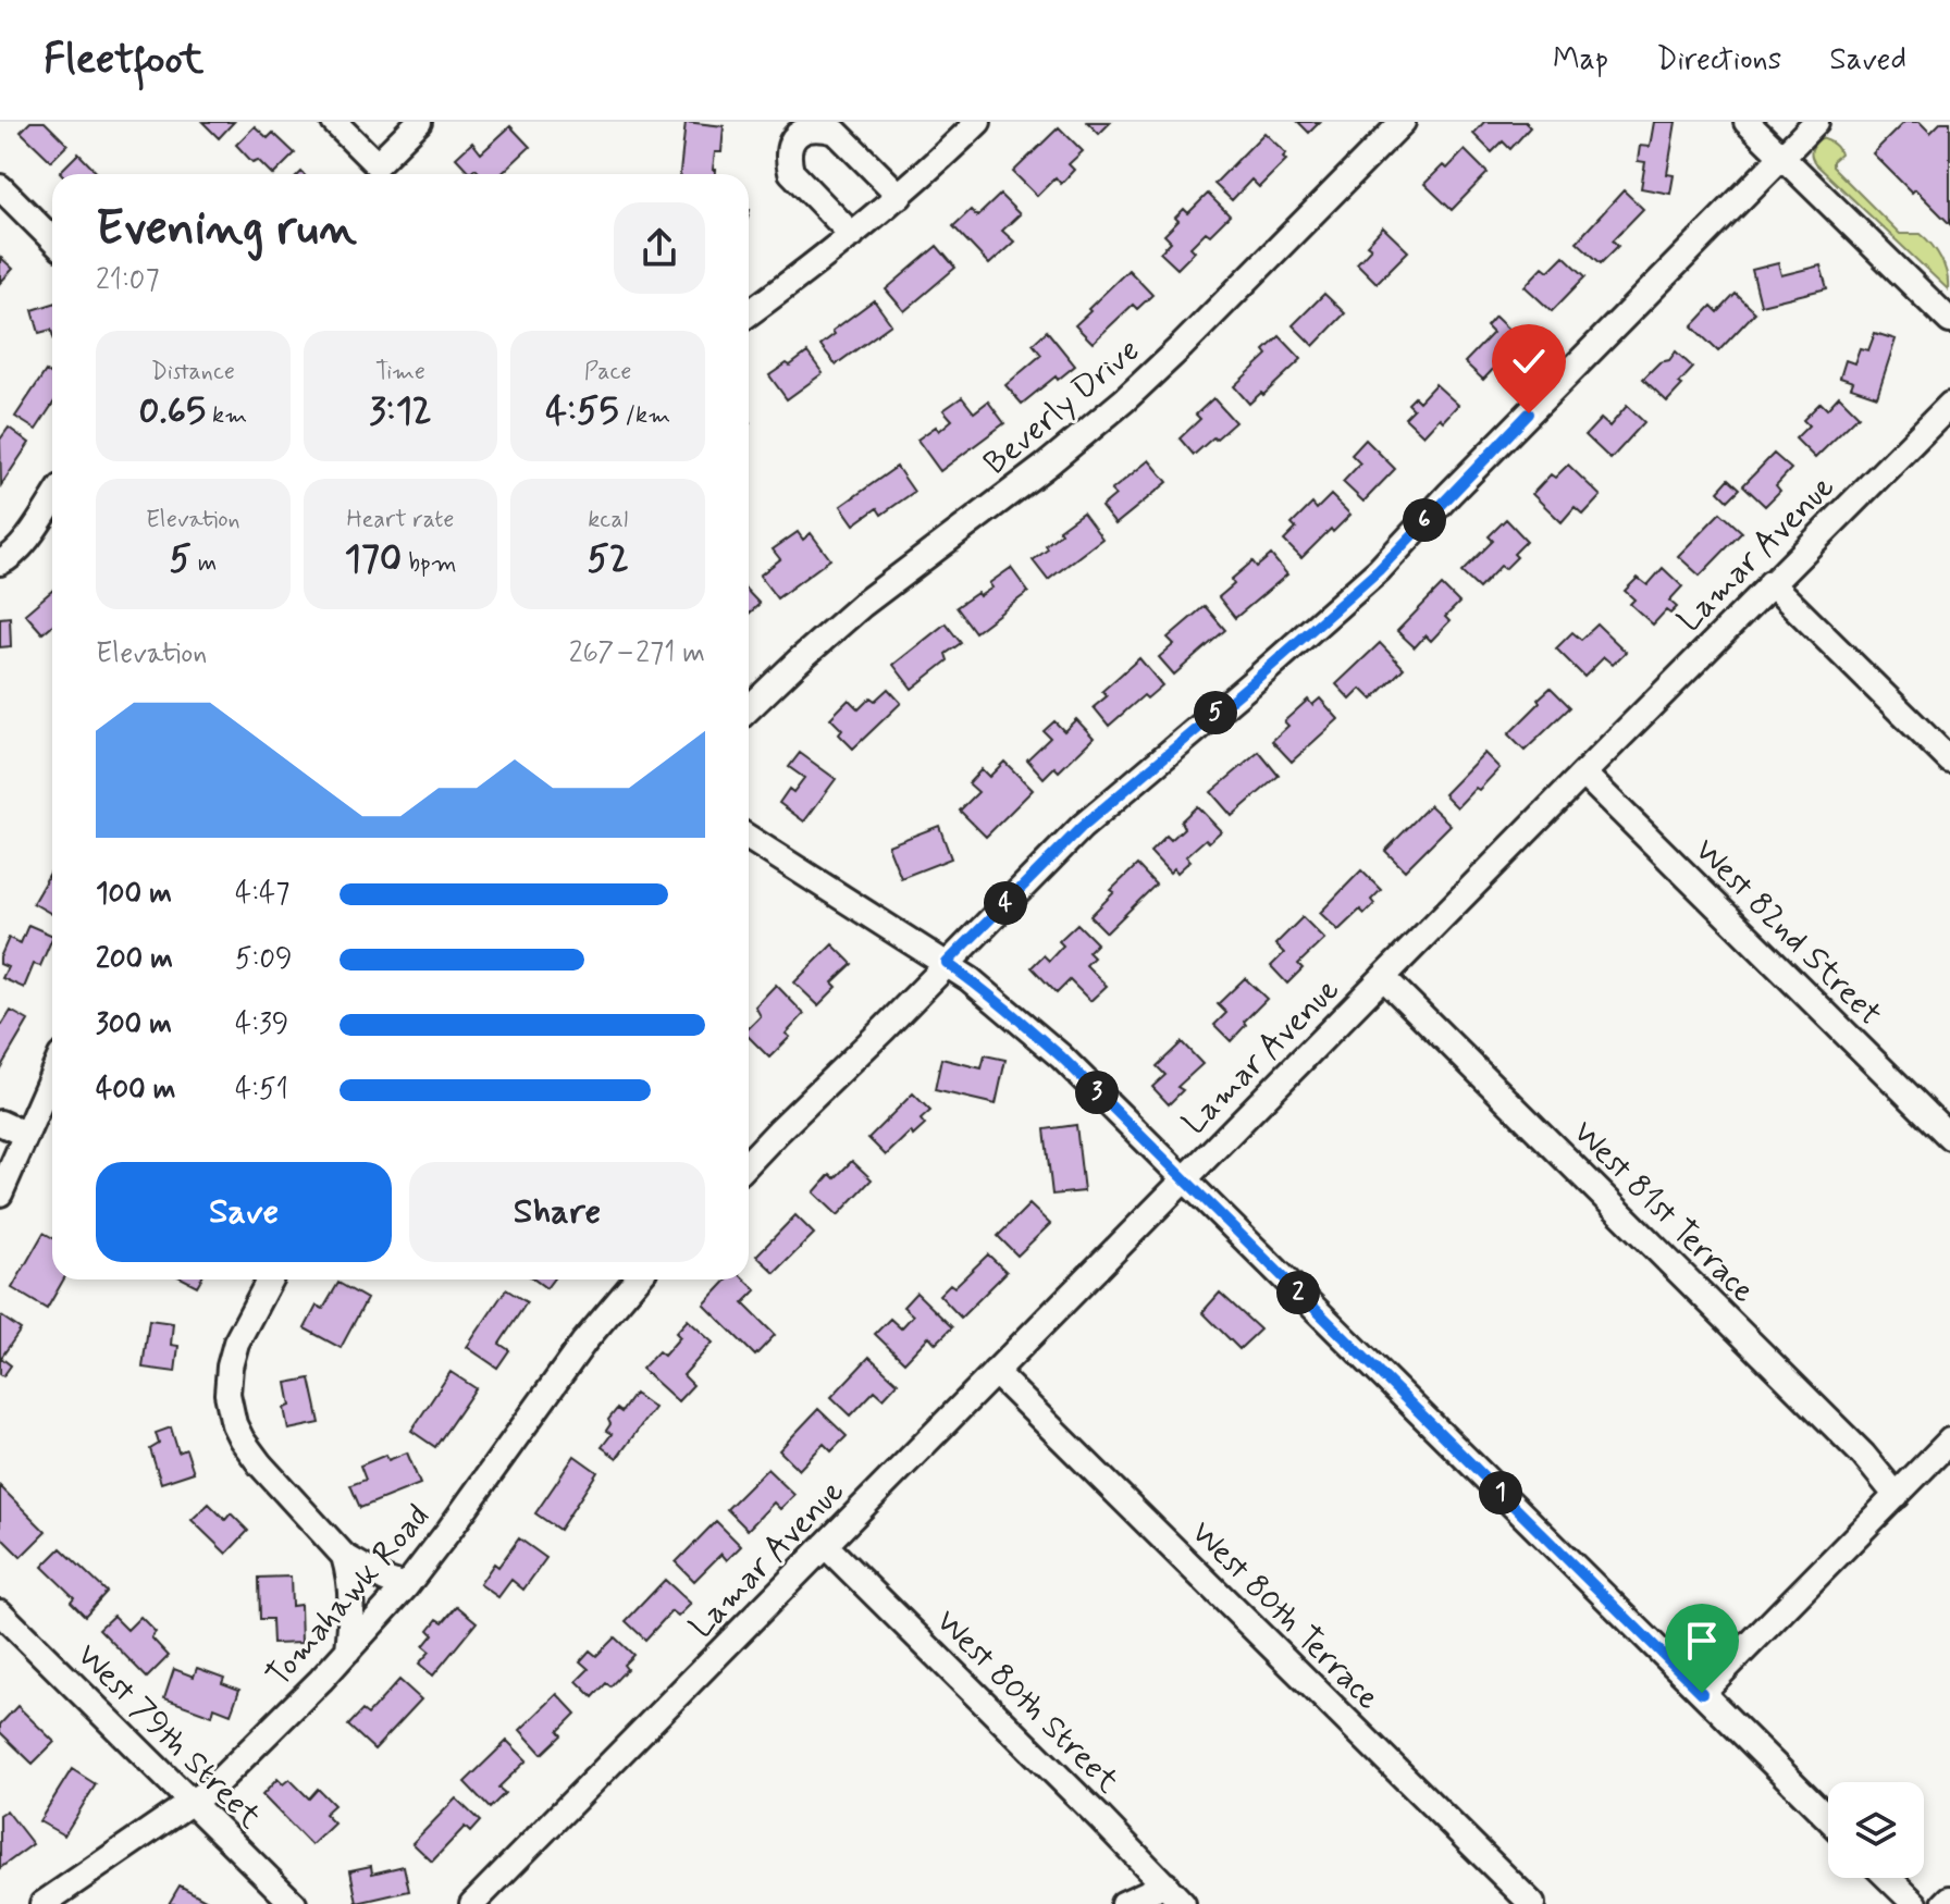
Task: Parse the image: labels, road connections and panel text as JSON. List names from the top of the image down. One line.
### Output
{"streets":{"street":["Beverly Drive","Lamar Avenue","West 82nd Street","West 81st Terrace","Tomahawk Road","West 80th Terrace","West 80th Street","West 79th Street"]},"crossings":[["Lamar Avenue","West 82nd Street"],["Lamar Avenue","West 81st Terrace"],["Lamar Avenue","West 80th Terrace"],["Lamar Avenue","West 80th Street"],["Tomahawk Road","West 79th Street"]],"page":{"header":"Fleetfoot","nav":["Map","Directions","Saved"],"heading":["Evening run","21:07"],"stats":[["Distance","0.65 km"],["Time","3:12"],["Pace","4:55 /km"],["Elevation","5 m"],["Heart rate","170 bpm"],["kcal","52"]],"pins":["6","5","4","3","2","1"],"chart":["Elevation","267–271 m"],"list":[{"name":"100 m","note":"4:47"},{"name":"200 m","note":"5:09"},{"name":"300 m","note":"4:39"},{"name":"400 m","note":"4:51"}],"buttons":["Save","Share"]}}
